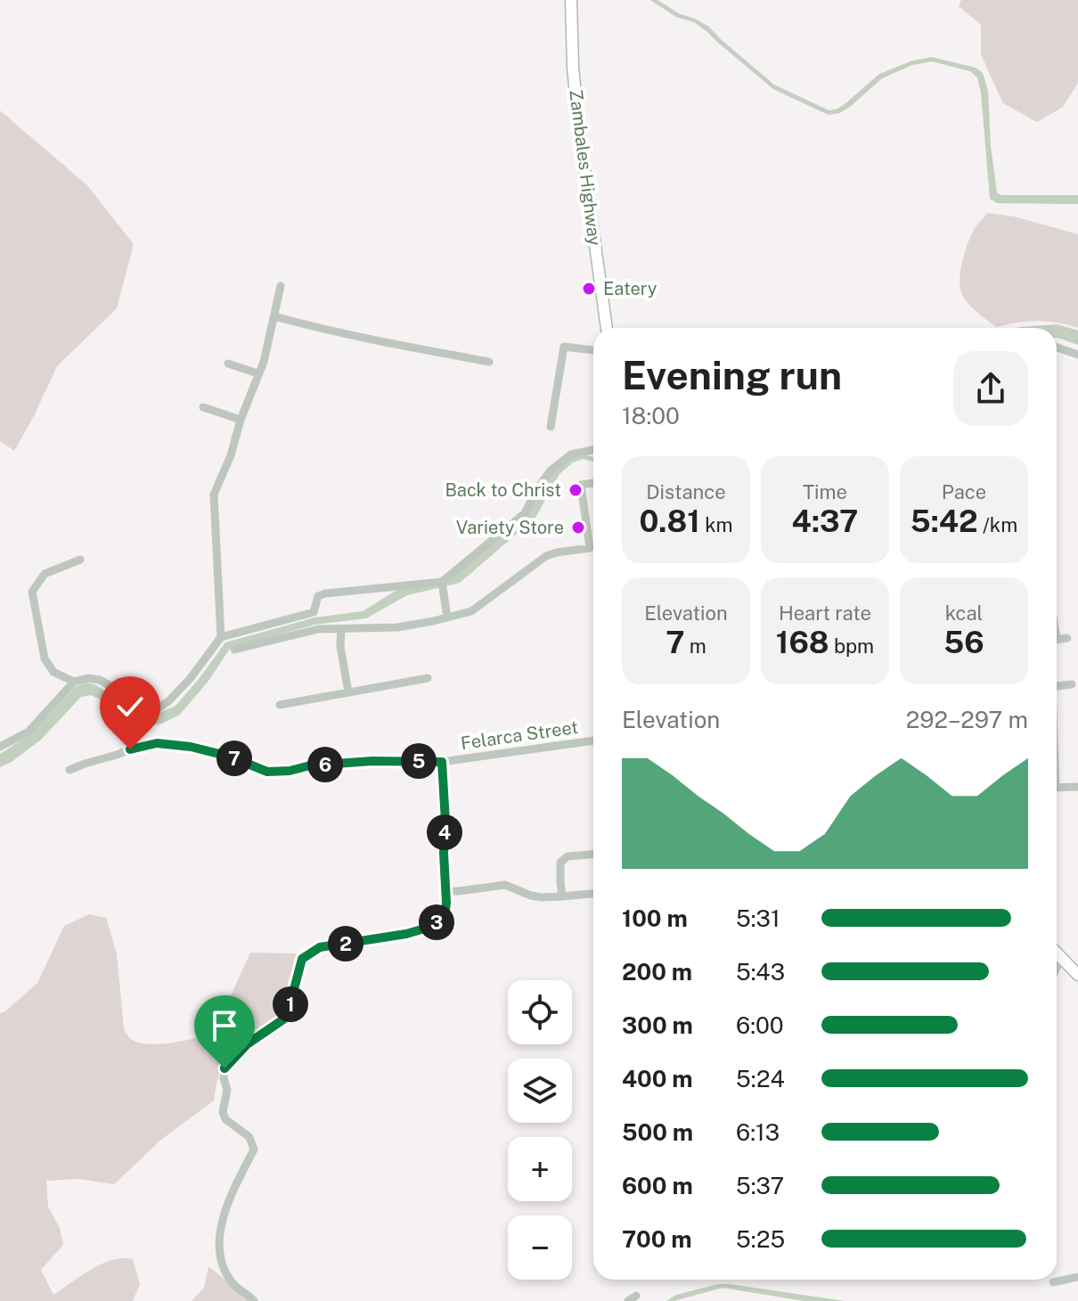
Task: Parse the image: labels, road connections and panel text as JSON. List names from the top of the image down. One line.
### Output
{"streets":{"main road":["Zambales Highway"],"street":["Felarca Street"]},"places":["Eatery","Back to Christ","Variety Store"],"page":{"heading":["Evening run","18:00"],"stats":[["Distance","0.81 km"],["Time","4:37"],["Pace","5:42 /km"],["Elevation","7 m"],["Heart rate","168 bpm"],["kcal","56"]],"chart":["Elevation","292–297 m"],"pins":["7","5","6","4","3","2","1"],"list":[{"name":"100 m","note":"5:31"},{"name":"200 m","note":"5:43"},{"name":"300 m","note":"6:00"},{"name":"400 m","note":"5:24"},{"name":"500 m","note":"6:13"},{"name":"600 m","note":"5:37"},{"name":"700 m","note":"5:25"}],"map_buttons":["+","−"]}}
